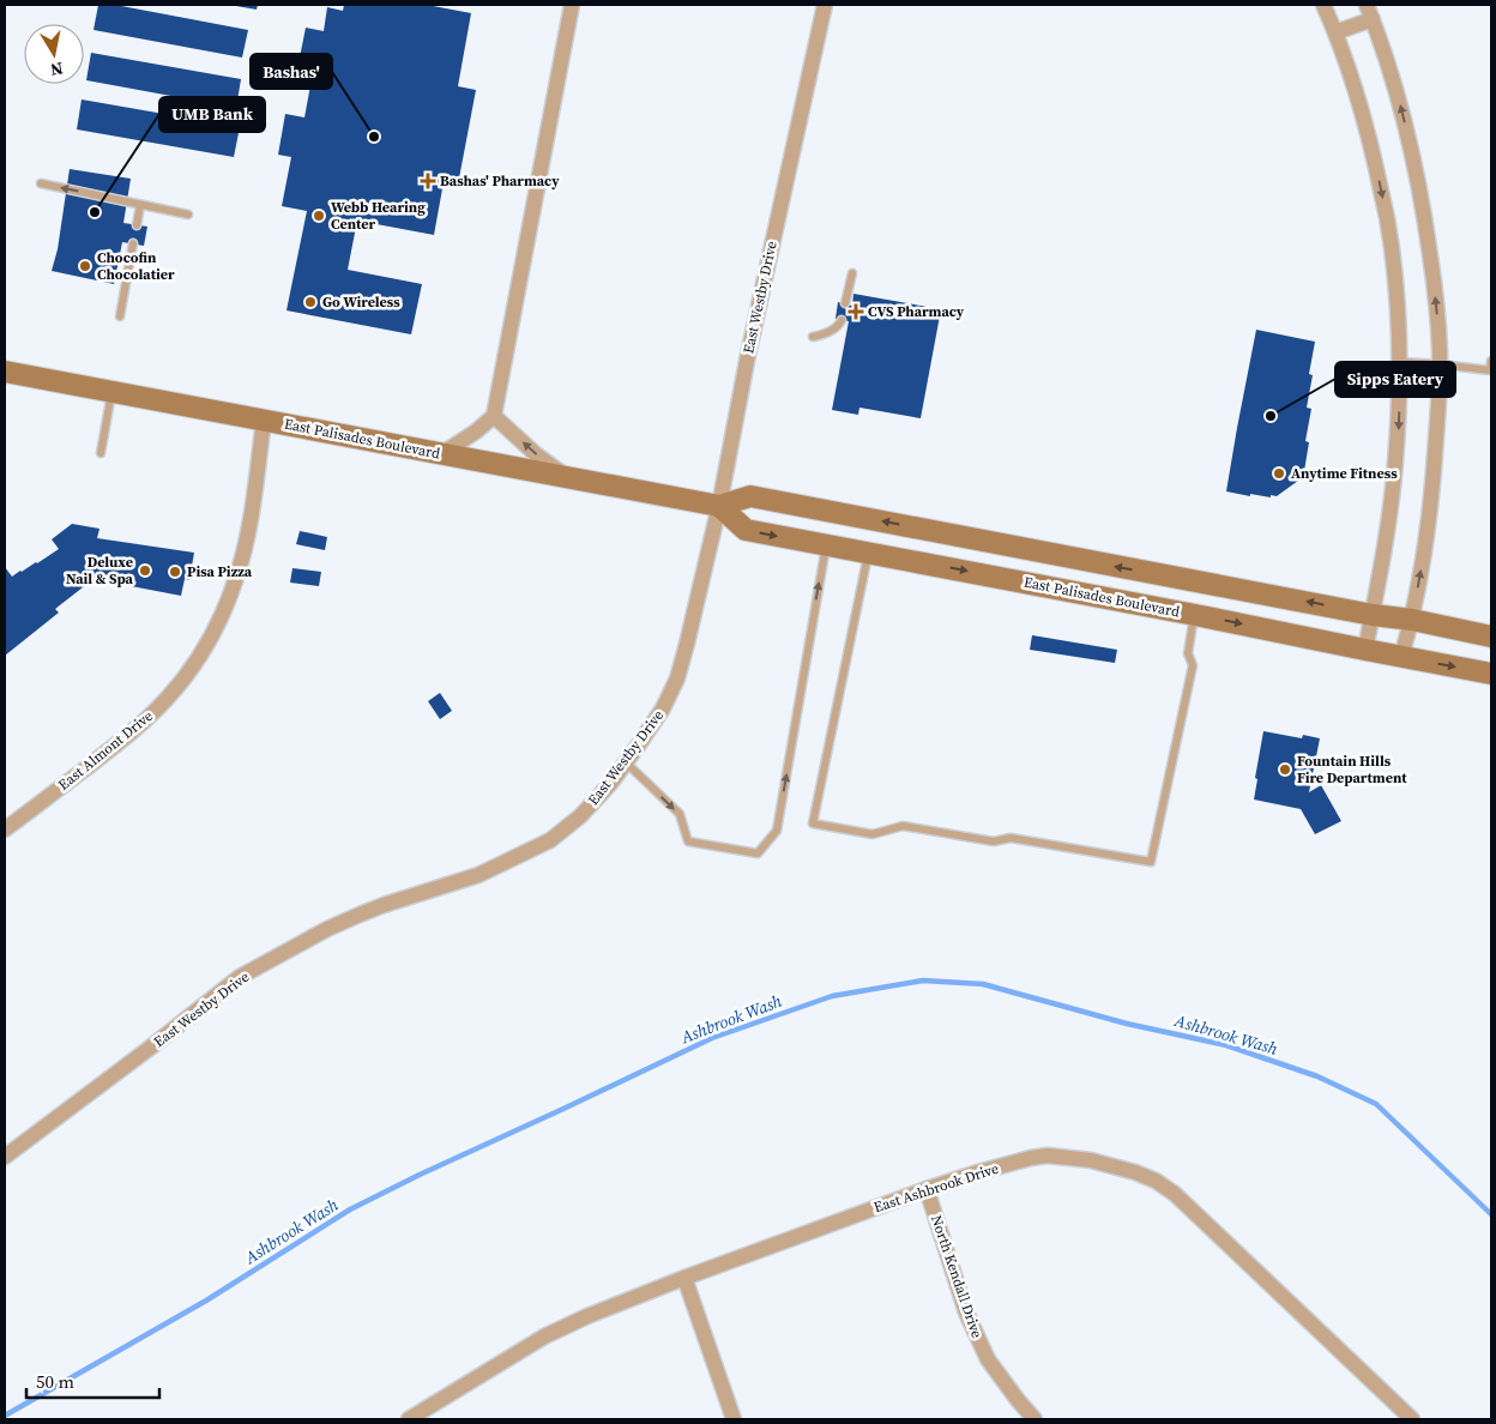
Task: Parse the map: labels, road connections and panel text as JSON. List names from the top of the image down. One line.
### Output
{"streets":{"street":["East Westby Drive","East Palisades Boulevard","East Almont Drive","East Ashbrook Drive","North Kendall Drive"]},"crossings":[["East Westby Drive","East Palisades Boulevard"],["East Palisades Boulevard","East Almont Drive"],["East Ashbrook Drive","North Kendall Drive"]],"water":["Ashbrook Wash"],"places":{"other":["Bashas'","UMB Bank","Webb Hearing Center","Chocofin Chocolatier","Go Wireless","Sipps Eatery","Anytime Fitness","Deluxe Nail & Spa","Pisa Pizza","Fountain Hills Fire Department"],"health":["Bashas' Pharmacy","CVS Pharmacy"]},"scale_bar":"50 m","north":"bottom"}
